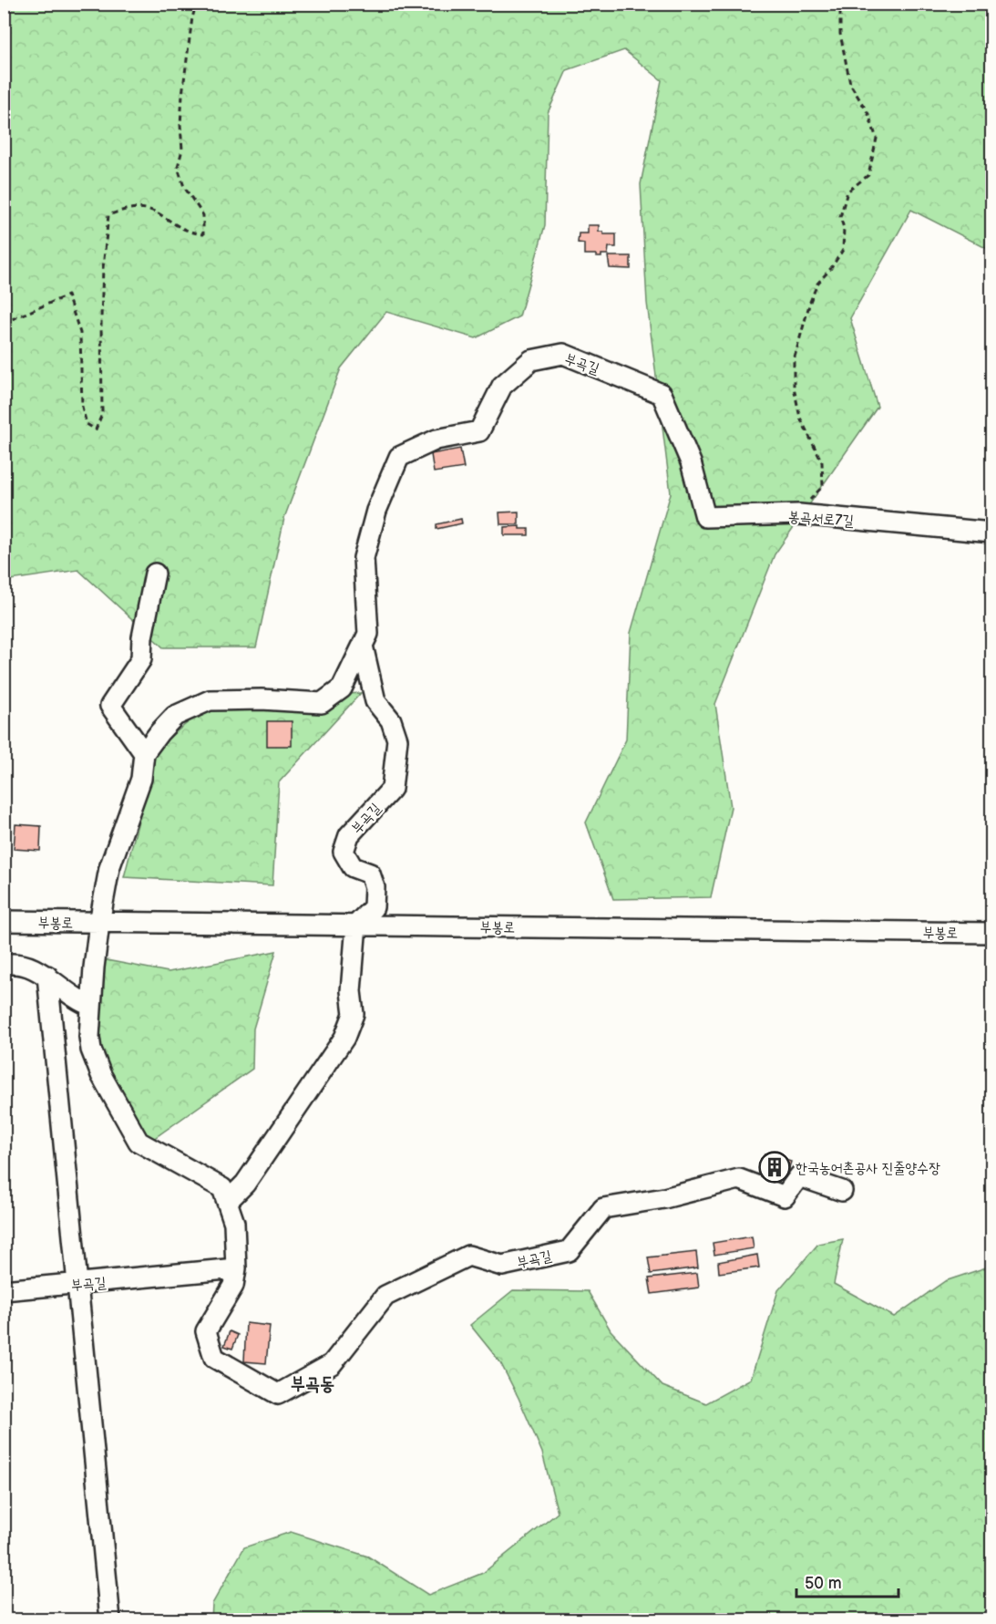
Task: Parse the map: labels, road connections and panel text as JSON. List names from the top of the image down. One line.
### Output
{"streets":{"street":["부곡길","봉곡서로7길","부봉로"]},"crossings":[["부곡길","봉곡서로7길"],["부곡길","부봉로"]],"districts":["부곡동"],"places":{"building":["한국농어촌공사 진줄양수장"]},"scale_bar":"50 m"}
